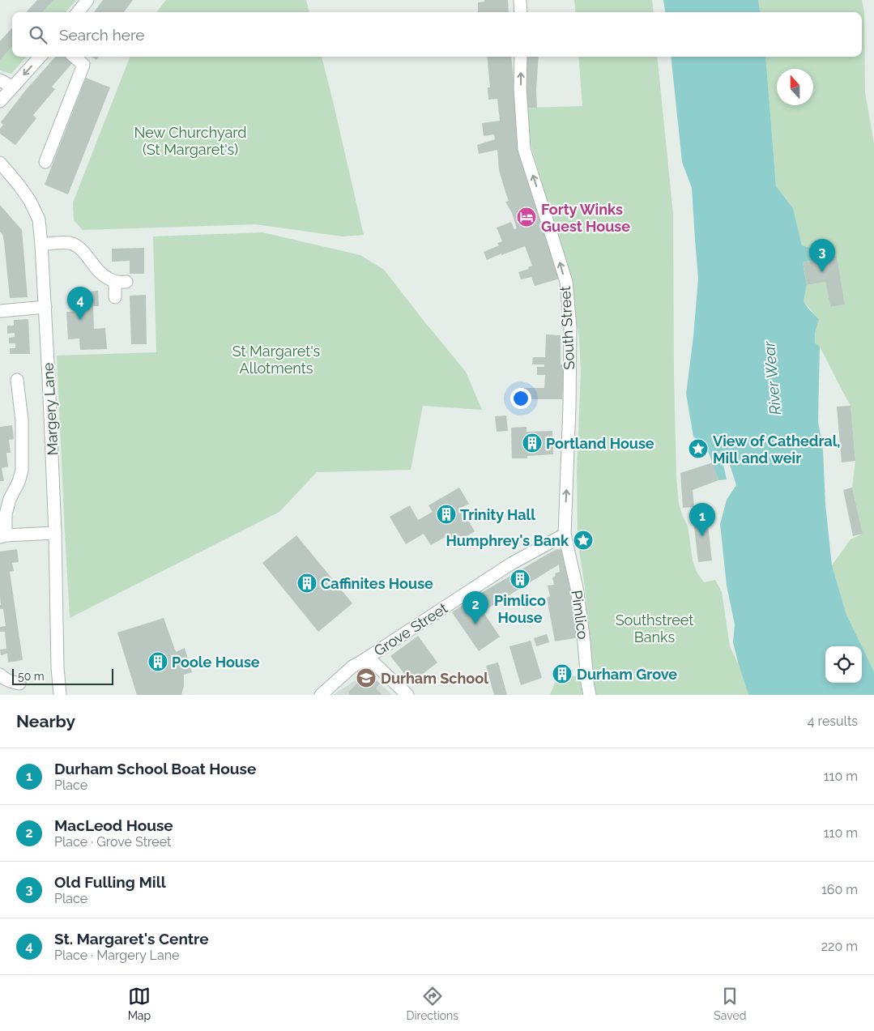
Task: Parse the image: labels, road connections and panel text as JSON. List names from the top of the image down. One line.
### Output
{"streets":{"street":["South Street","Margery Lane","Pimlico","Grove Street"]},"crossings":[["South Street","Pimlico"],["South Street","Grove Street"],["Pimlico","Grove Street"]],"one_way":["South Street"],"water":["River Wear"],"parks":["New Churchyard (St Margaret's)","St Margaret's Allotments","Southstreet Banks"],"places":{"hotel":["Forty Winks Guest House"],"building":["Portland House","Trinity Hall","Pimlico House","Caffinites House","Poole House","Durham Grove"],"place":["View of Cathedral, Mill and weir","Humphrey's Bank"],"school or university":["Durham School"]},"scale_bar":"50 m","north":"top","page":{"search":"Search here","pins":["3","4","1","2"],"scale":"50 m","heading":["Nearby","4 results"],"list":[{"mark":"1","name":"Durham School Boat House","note":"Place","value":"110 m"},{"mark":"2","name":"MacLeod House","note":"Place · Grove Street","value":"110 m"},{"mark":"3","name":"Old Fulling Mill","note":"Place","value":"160 m"},{"mark":"4","name":"St. Margaret's Centre","note":"Place · Margery Lane","value":"220 m"}],"nav":["Map","Directions","Saved"]}}
